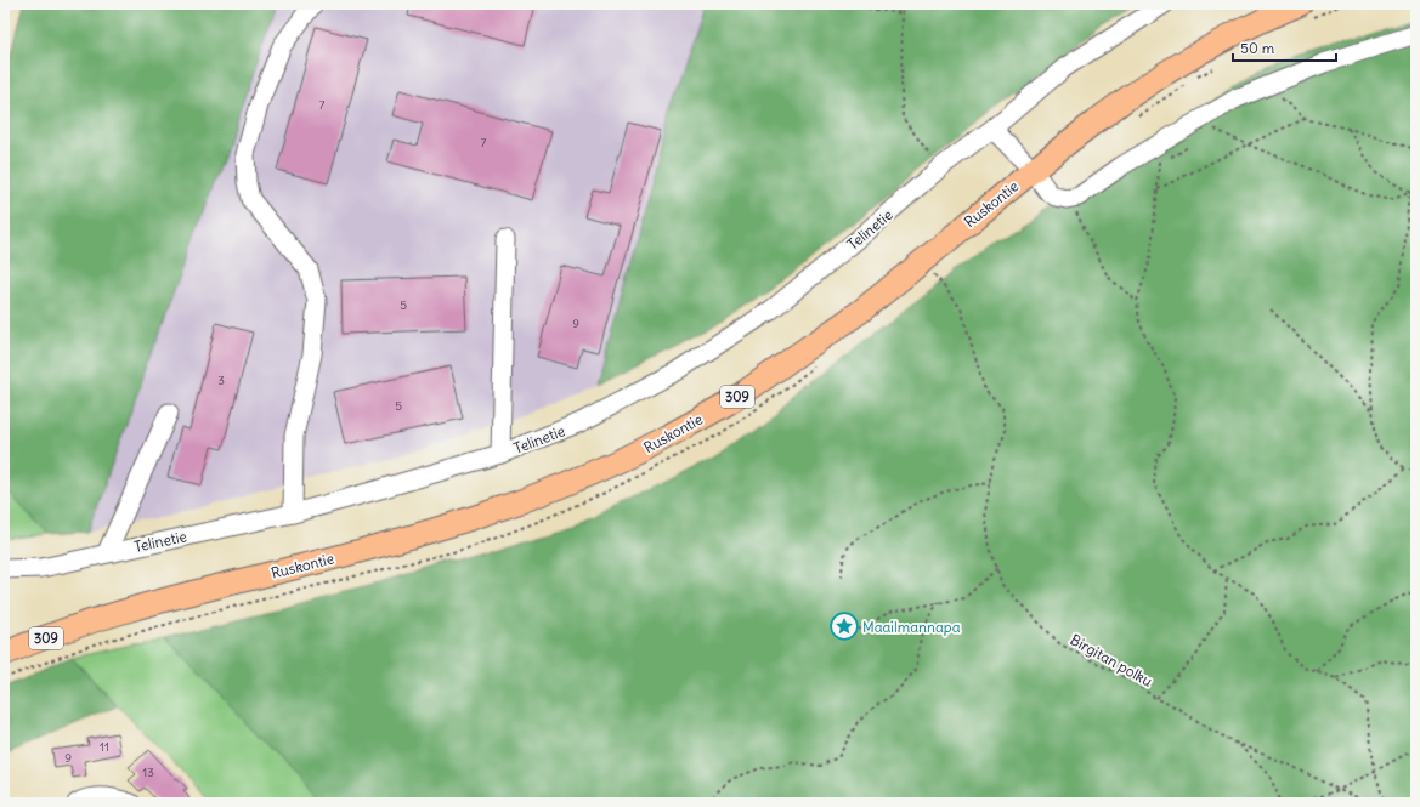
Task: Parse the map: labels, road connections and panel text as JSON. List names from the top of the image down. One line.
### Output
{"streets":{"main road":["Ruskontie","309"],"street":["Telinetie"],"path":["Birgitan polku"]},"places":{"place":["Maailmannapa"]},"house_numbers":["7","7","5","9","3","5","11","9","13"],"scale_bar":"50 m"}
